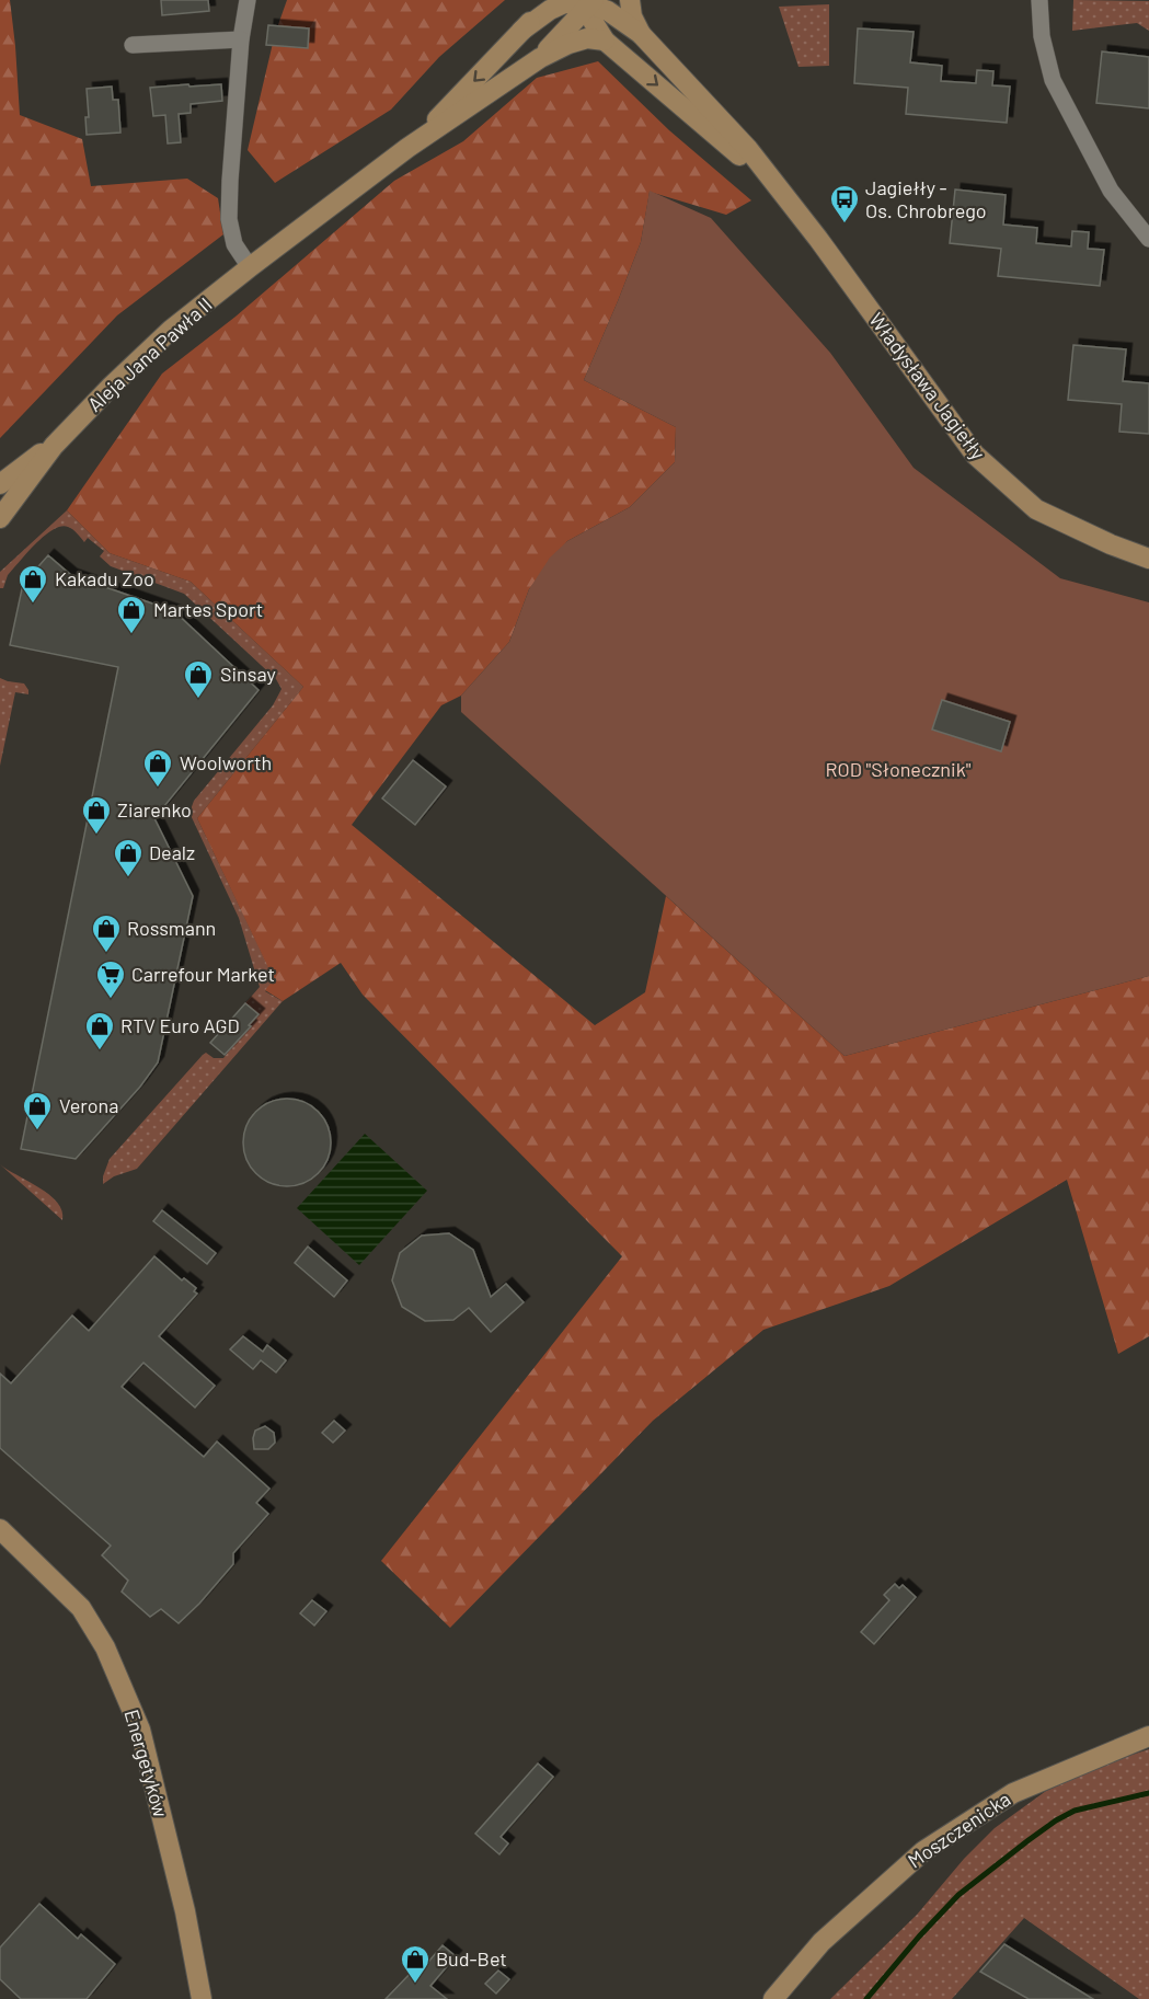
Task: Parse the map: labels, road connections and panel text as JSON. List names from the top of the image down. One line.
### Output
{"streets":{"street":["Aleja Jana Pawła II","Władysława Jagiełły","Energetyków","Moszczenicka"]},"crossings":[["Aleja Jana Pawła II","Władysława Jagiełły"]],"parks":["ROD \"Słonecznik\""],"places":{"bus stop":["Jagiełły - Os. Chrobrego"],"shop":["Kakadu Zoo","Martes Sport","Sinsay","Woolworth","Ziarenko","Dealz","Rossmann","RTV Euro AGD","Verona","Bud-Bet"],"supermarket":["Carrefour Market"]}}
